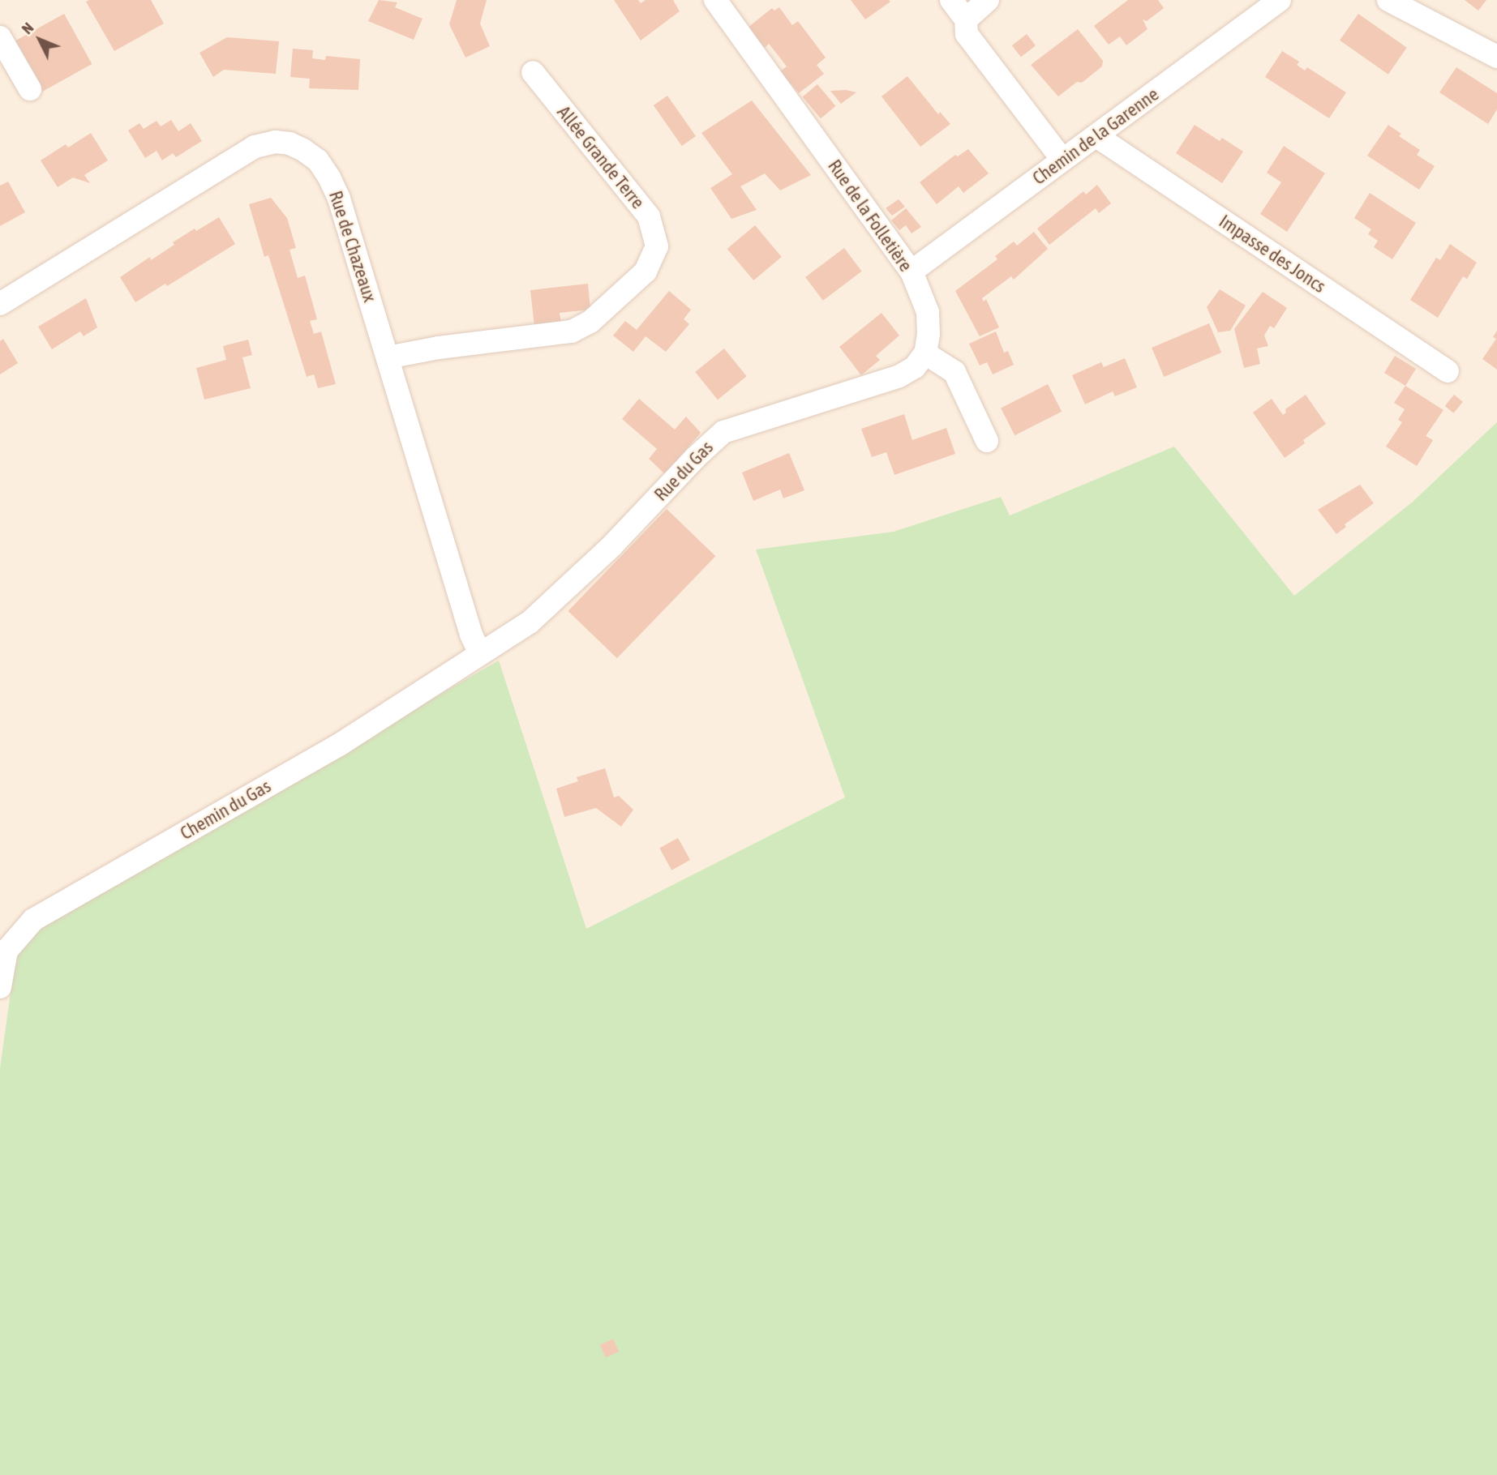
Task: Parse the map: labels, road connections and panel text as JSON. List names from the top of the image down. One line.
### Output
{"streets":{"street":["Chemin de la Garenne","Allée Grande Terre","Rue de la Folletière","Rue de Chazeaux","Impasse des Joncs","Rue du Gas","Chemin du Gas"]},"crossings":[["Chemin de la Garenne","Rue de la Folletière"],["Chemin de la Garenne","Impasse des Joncs"],["Allée Grande Terre","Rue de Chazeaux"],["Rue de la Folletière","Rue du Gas"],["Rue de Chazeaux","Rue du Gas"],["Rue de Chazeaux","Chemin du Gas"],["Rue du Gas","Chemin du Gas"]],"north":"top left"}
